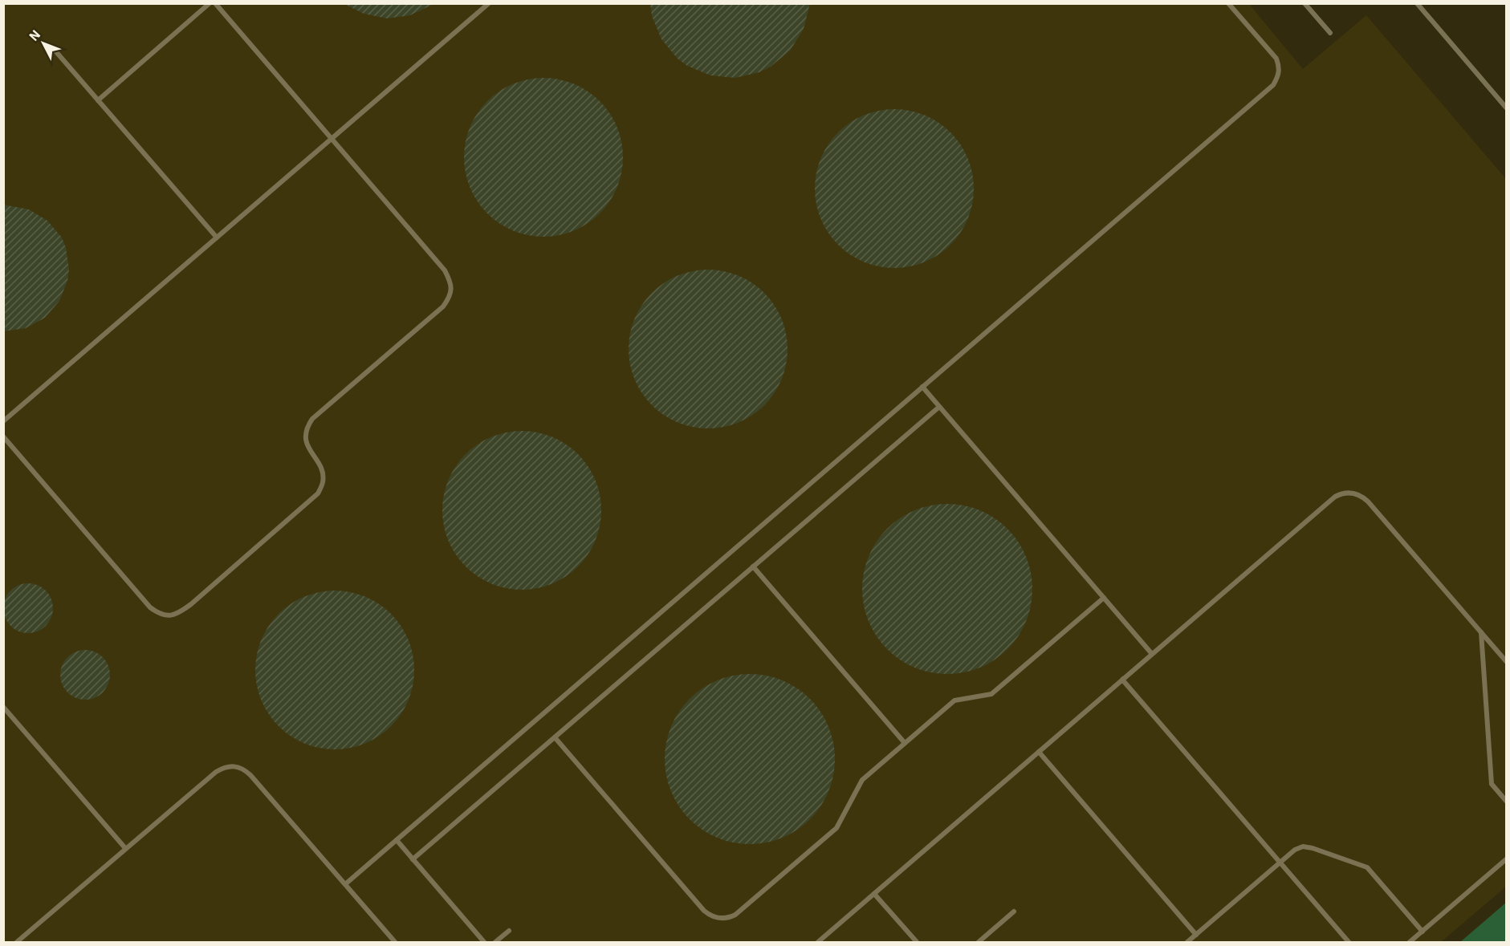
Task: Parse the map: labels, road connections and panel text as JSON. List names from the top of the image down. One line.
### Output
{"north":"top left"}
